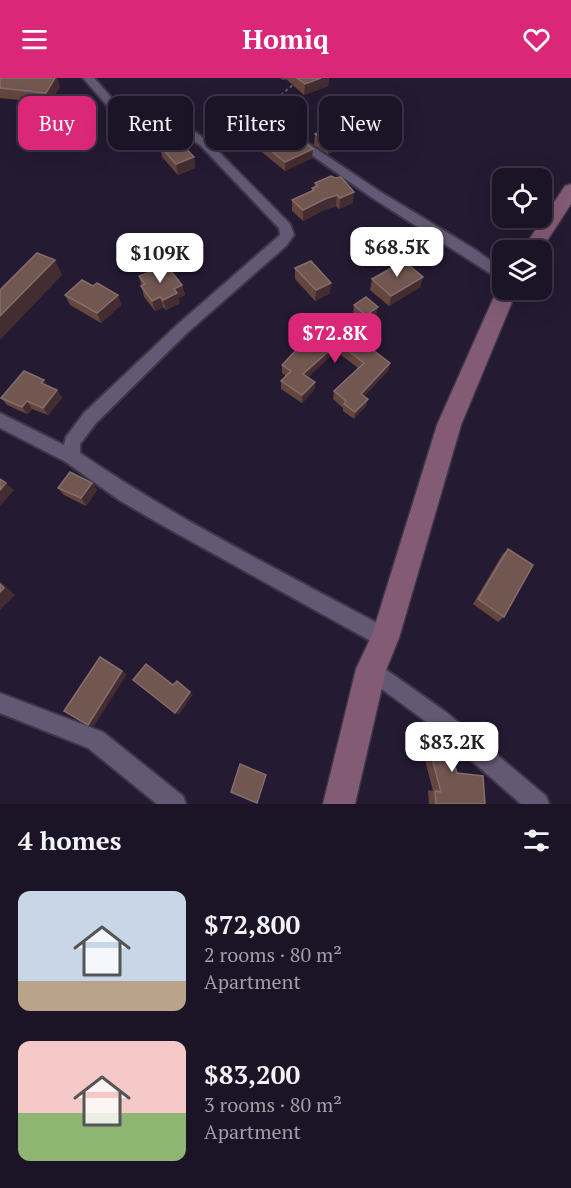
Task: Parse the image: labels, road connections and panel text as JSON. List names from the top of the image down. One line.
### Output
{"page":{"header":"Homiq","chip":["Buy","Rent","Filters","New"],"price":["$68.5K","$109K","$72.8K","$83.2K"],"heading":"4 homes","list":[{"name":"$72,800","note":"2 rooms · 80 m² · Apartment"},{"name":"$83,200","note":"3 rooms · 80 m² · Apartment"}]}}
